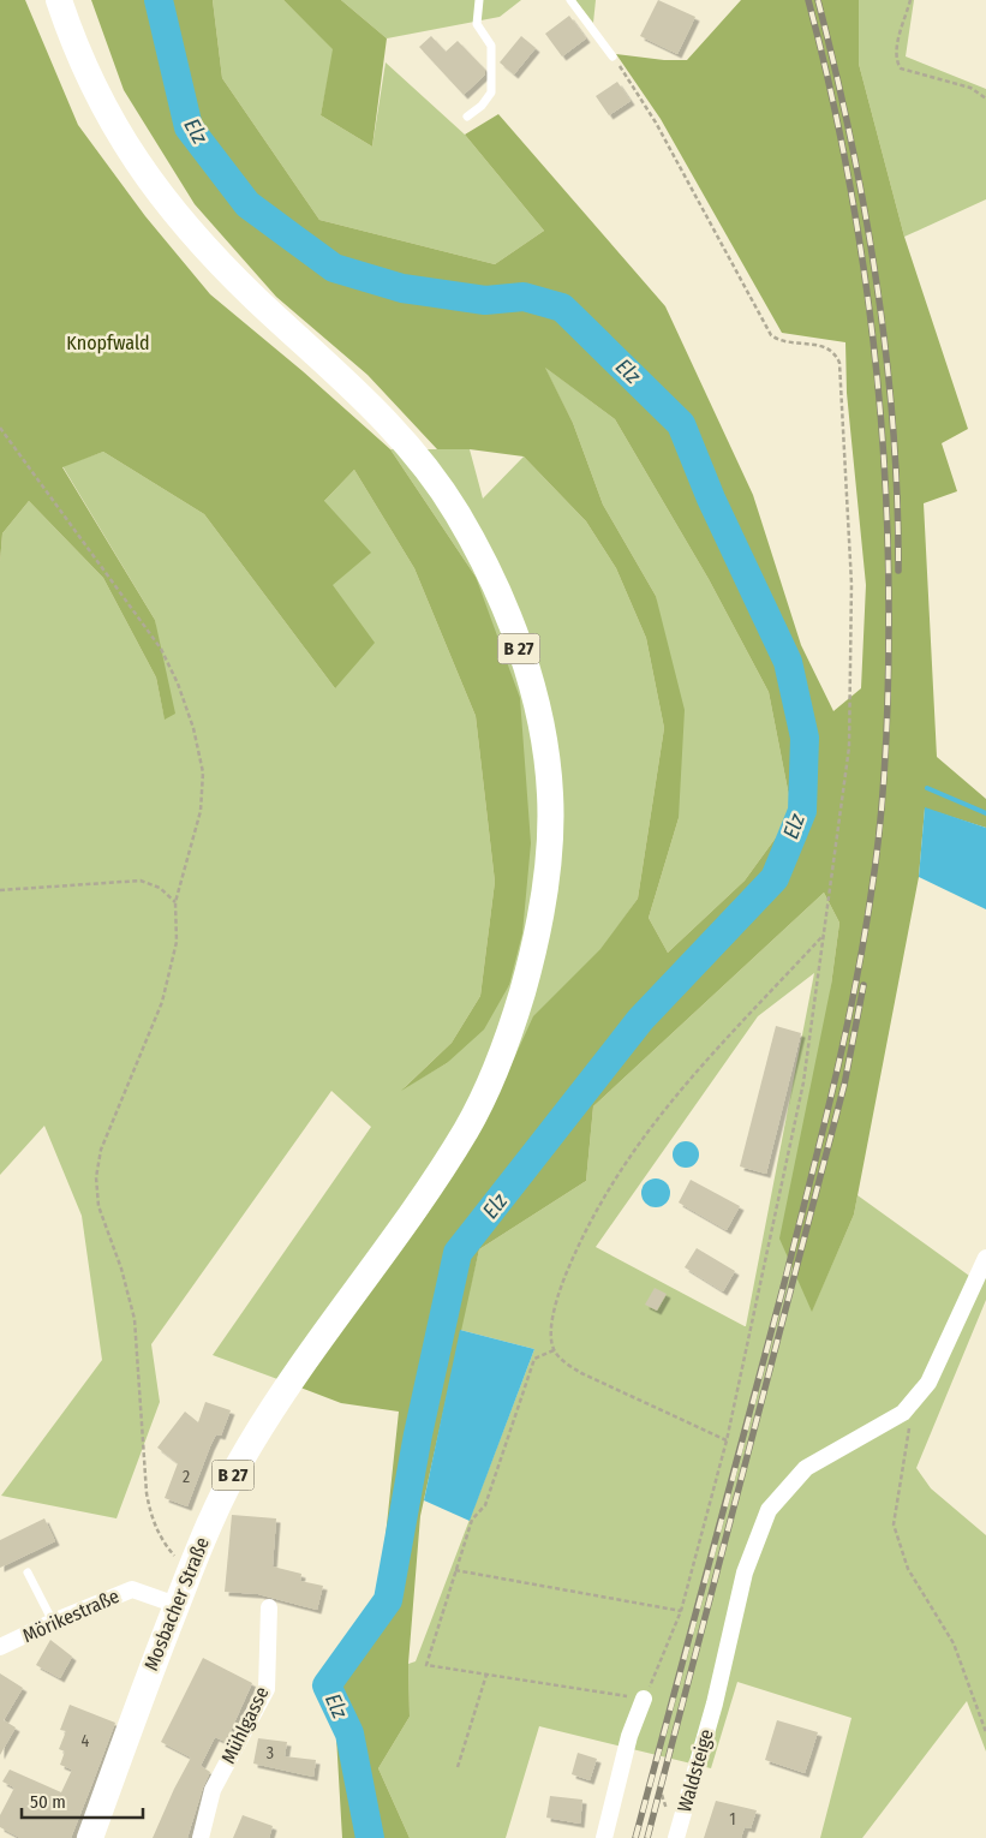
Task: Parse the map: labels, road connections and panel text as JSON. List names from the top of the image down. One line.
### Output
{"streets":{"main road":["B 27","Mosbacher Straße"],"street":["Mörikestraße","Mühlgasse","Waldsteige"]},"crossings":[["Mosbacher Straße","Mörikestraße"]],"water":["Elz"],"parks":["Knopfwald"],"house_numbers":["2","4","3","1"],"scale_bar":"50 m"}
